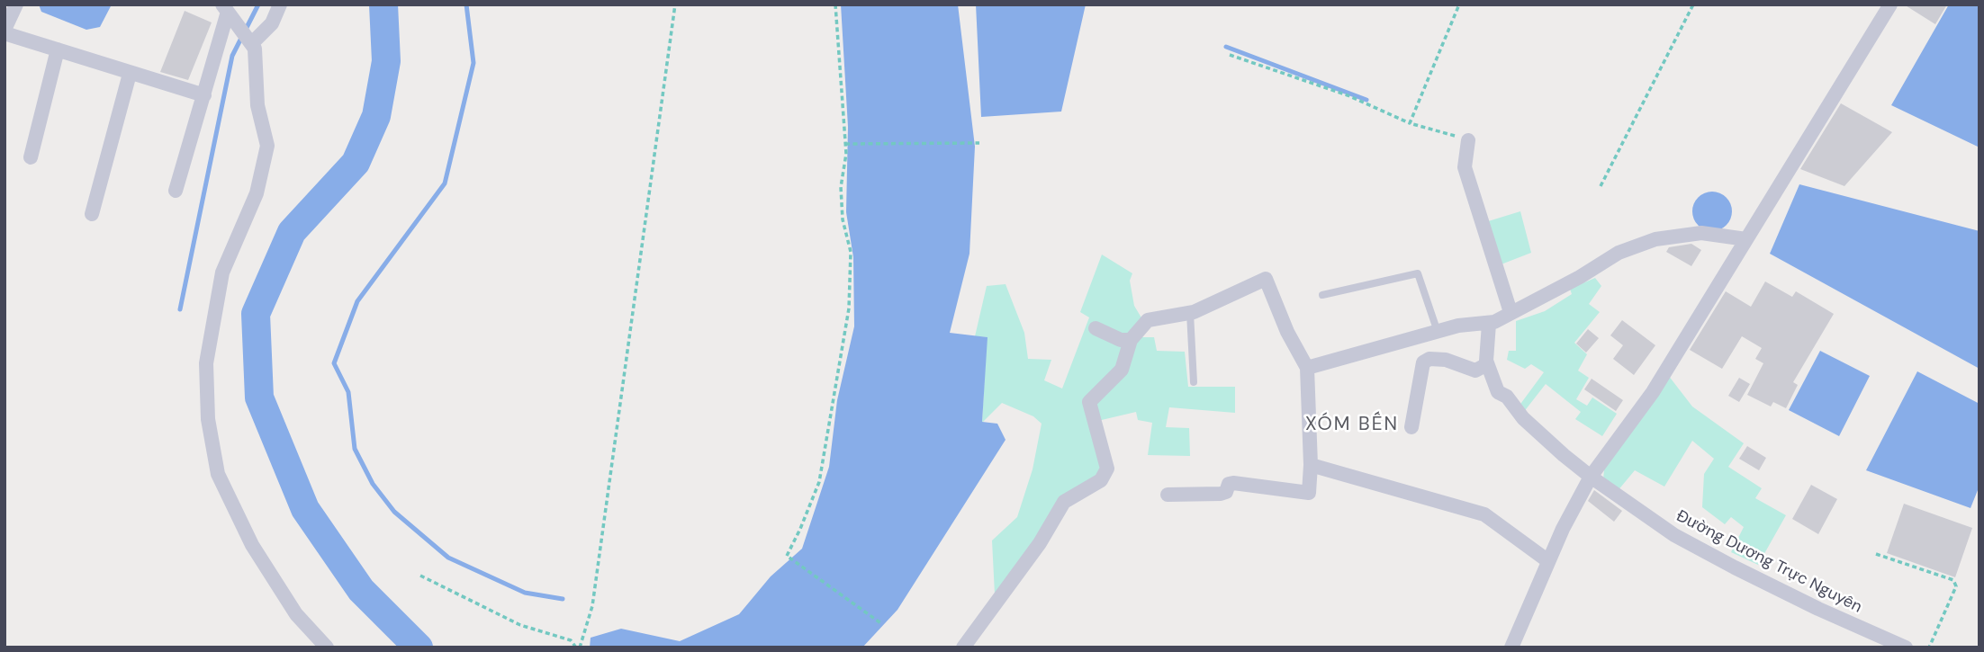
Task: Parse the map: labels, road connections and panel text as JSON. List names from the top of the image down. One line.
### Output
{"streets":{"street":["Đường Dương Trực Nguyên"]},"districts":["XÓM BẾN"]}
